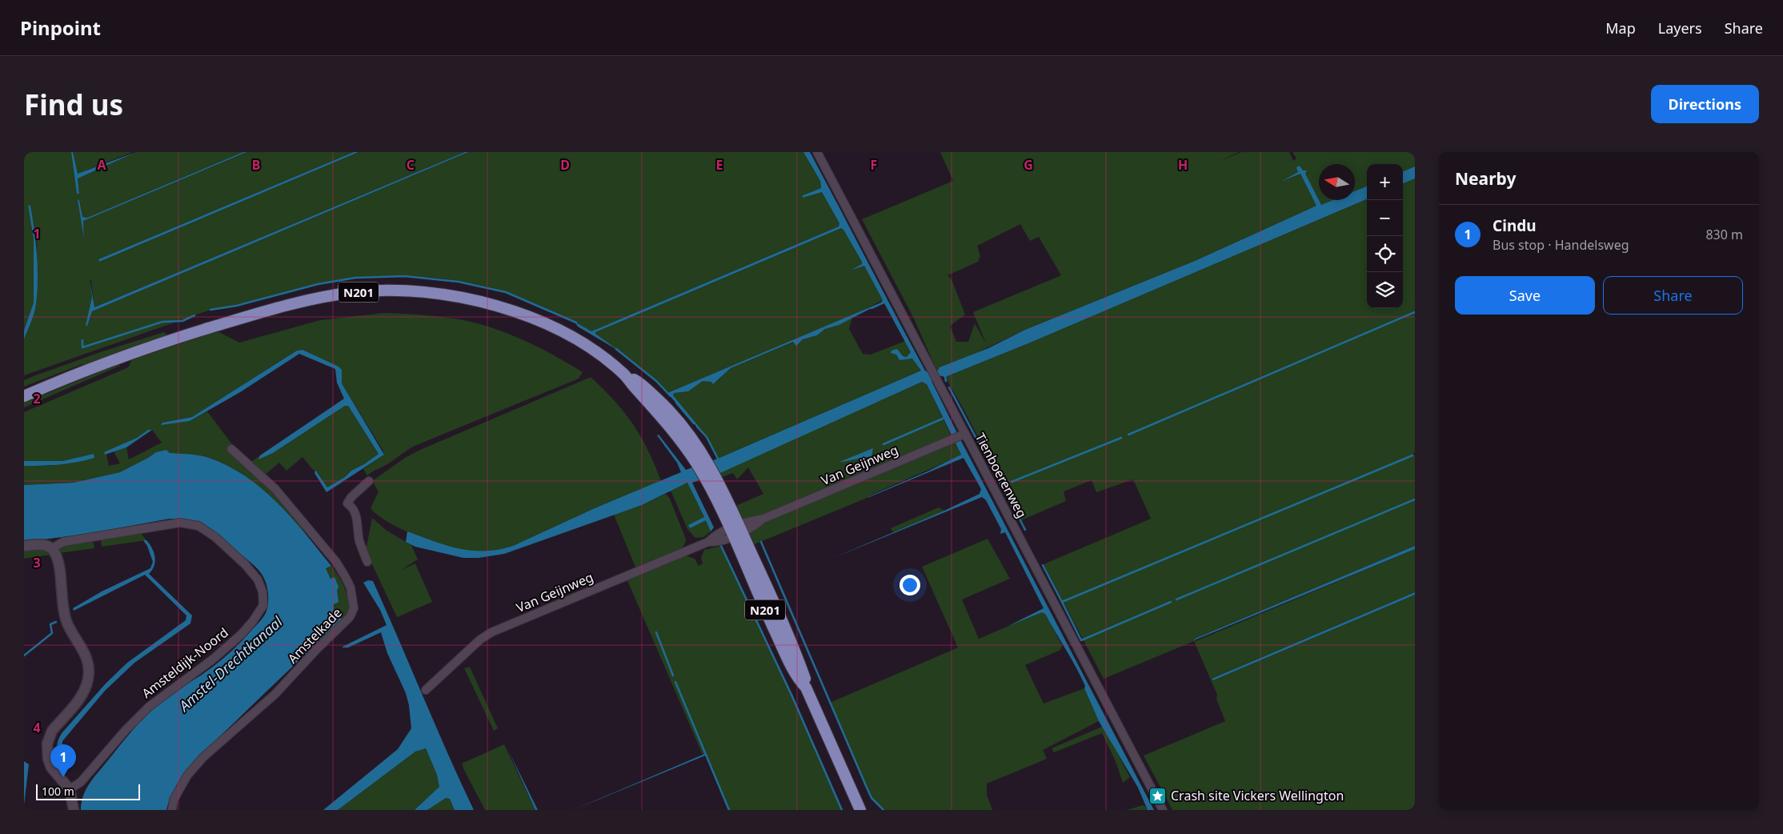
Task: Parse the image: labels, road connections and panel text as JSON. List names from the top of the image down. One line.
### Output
{"streets":{"main road":["N201"],"street":["Van Geijnweg","Tienboerenweg","Amstelkade","Amsteldijk-Noord"]},"crossings":[["N201","Van Geijnweg"],["Van Geijnweg","Tienboerenweg"]],"water":["Amstel-Drechtkanaal"],"places":{"place":["Crash site Vickers Wellington"]},"scale_bar":"100 m","north":"left","page":{"header":"Pinpoint","nav":["Map","Layers","Share"],"buttons":["Directions",["Save","Share"]],"title":"Find us","heading":"Nearby","map_buttons":["+","−"],"list":[{"mark":"1","name":"Cindu","note":"Bus stop · Handelsweg","value":"830 m"}],"pins":"1","scale":"100 m"},"grid":{"columns":["A","B","C","D","E","F","G","H"],"rows":["1","2","3","4"]}}
